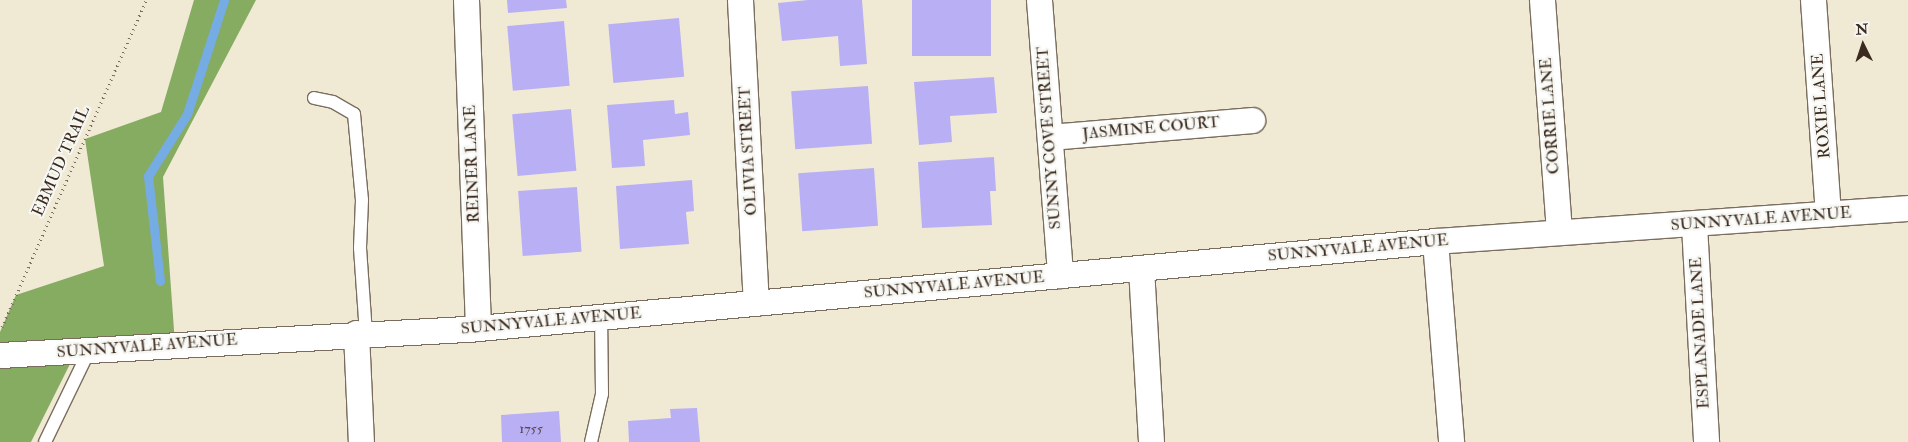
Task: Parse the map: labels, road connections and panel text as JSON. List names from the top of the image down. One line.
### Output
{"streets":{"street":["ROXIE LANE","CORRIE LANE","JASMINE COURT","SUNNY COVE STREET","OLIVIA STREET","REINER LANE","SUNNYVALE AVENUE","ESPLANADE LANE"],"path":["EBMUD TRAIL"]},"crossings":[["ROXIE LANE","SUNNYVALE AVENUE"],["CORRIE LANE","SUNNYVALE AVENUE"],["JASMINE COURT","SUNNY COVE STREET"],["SUNNY COVE STREET","SUNNYVALE AVENUE"],["OLIVIA STREET","SUNNYVALE AVENUE"],["REINER LANE","SUNNYVALE AVENUE"],["SUNNYVALE AVENUE","ESPLANADE LANE"]],"house_numbers":["1755"],"north":"top"}
